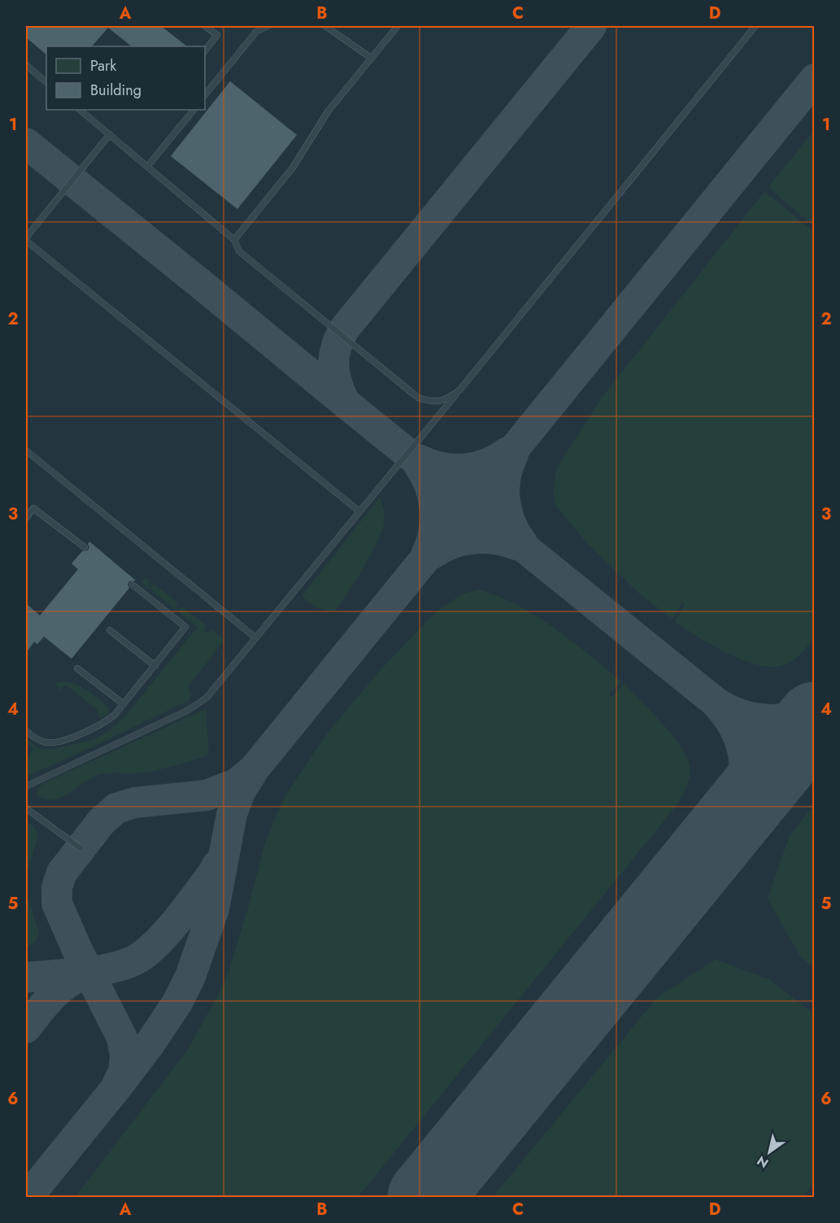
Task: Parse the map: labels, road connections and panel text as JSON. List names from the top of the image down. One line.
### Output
{"legend":["Park","Building"],"north":"bottom left","grid":{"columns":["A","B","C","D"],"rows":["1","2","3","4","5","6"]}}
